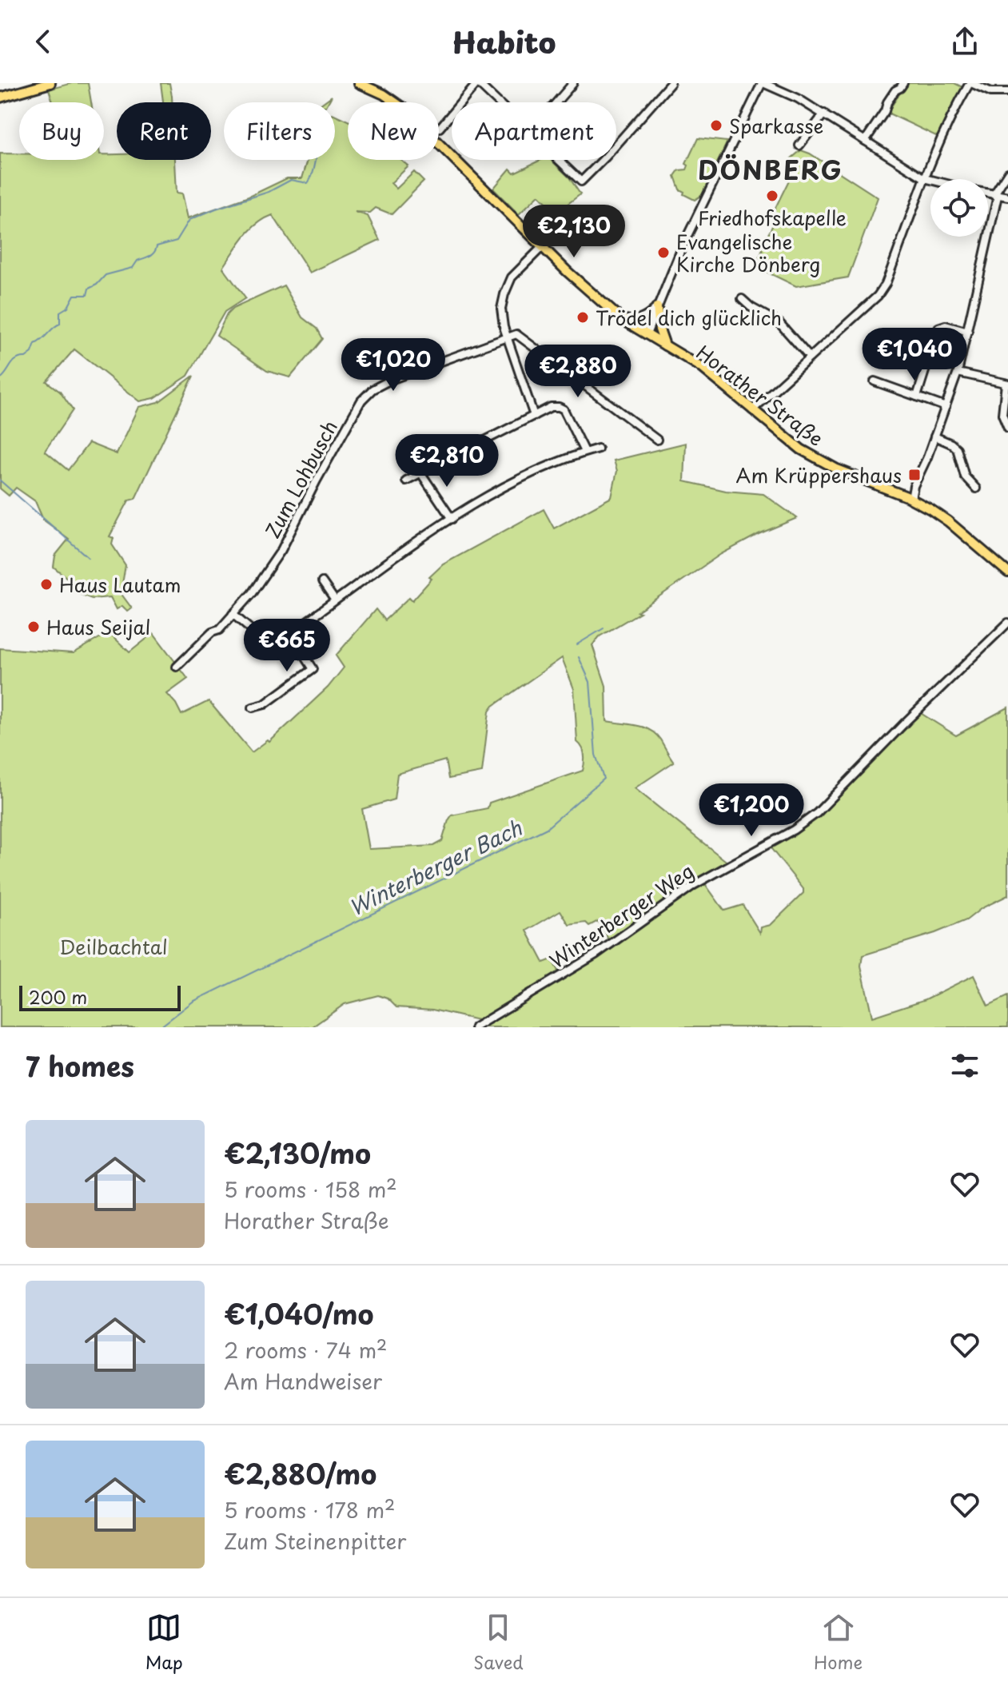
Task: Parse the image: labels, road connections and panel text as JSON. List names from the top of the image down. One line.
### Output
{"streets":{"main road":["Horather Straße"],"street":["Zum Lohbusch","Winterberger Weg"]},"districts":["DÖNBERG"],"water":["Winterberger Bach"],"parks":["Deilbachtal"],"places":{"other":["Sparkasse","Friedhofskapelle","Evangelische Kirche Dönberg","Trödel dich glücklich","Haus Lautam","Haus Seijal"],"transit":["Am Krüppershaus"]},"scale_bar":"200 m","page":{"header":"Habito","chip":["Buy","Rent","Filters","New","Apartment"],"price":["€2,130","€1,040","€1,020","€2,880","€2,810","€665","€1,200"],"scale":"200 m","heading":"7 homes","list":[{"name":"€2,130/mo","note":"5 rooms · 158 m² · Horather Straße"},{"name":"€1,040/mo","note":"2 rooms · 74 m² · Am Handweiser"},{"name":"€2,880/mo","note":"5 rooms · 178 m² · Zum Steinenpitter"}],"tabs":["Map","Saved","Home"]}}
